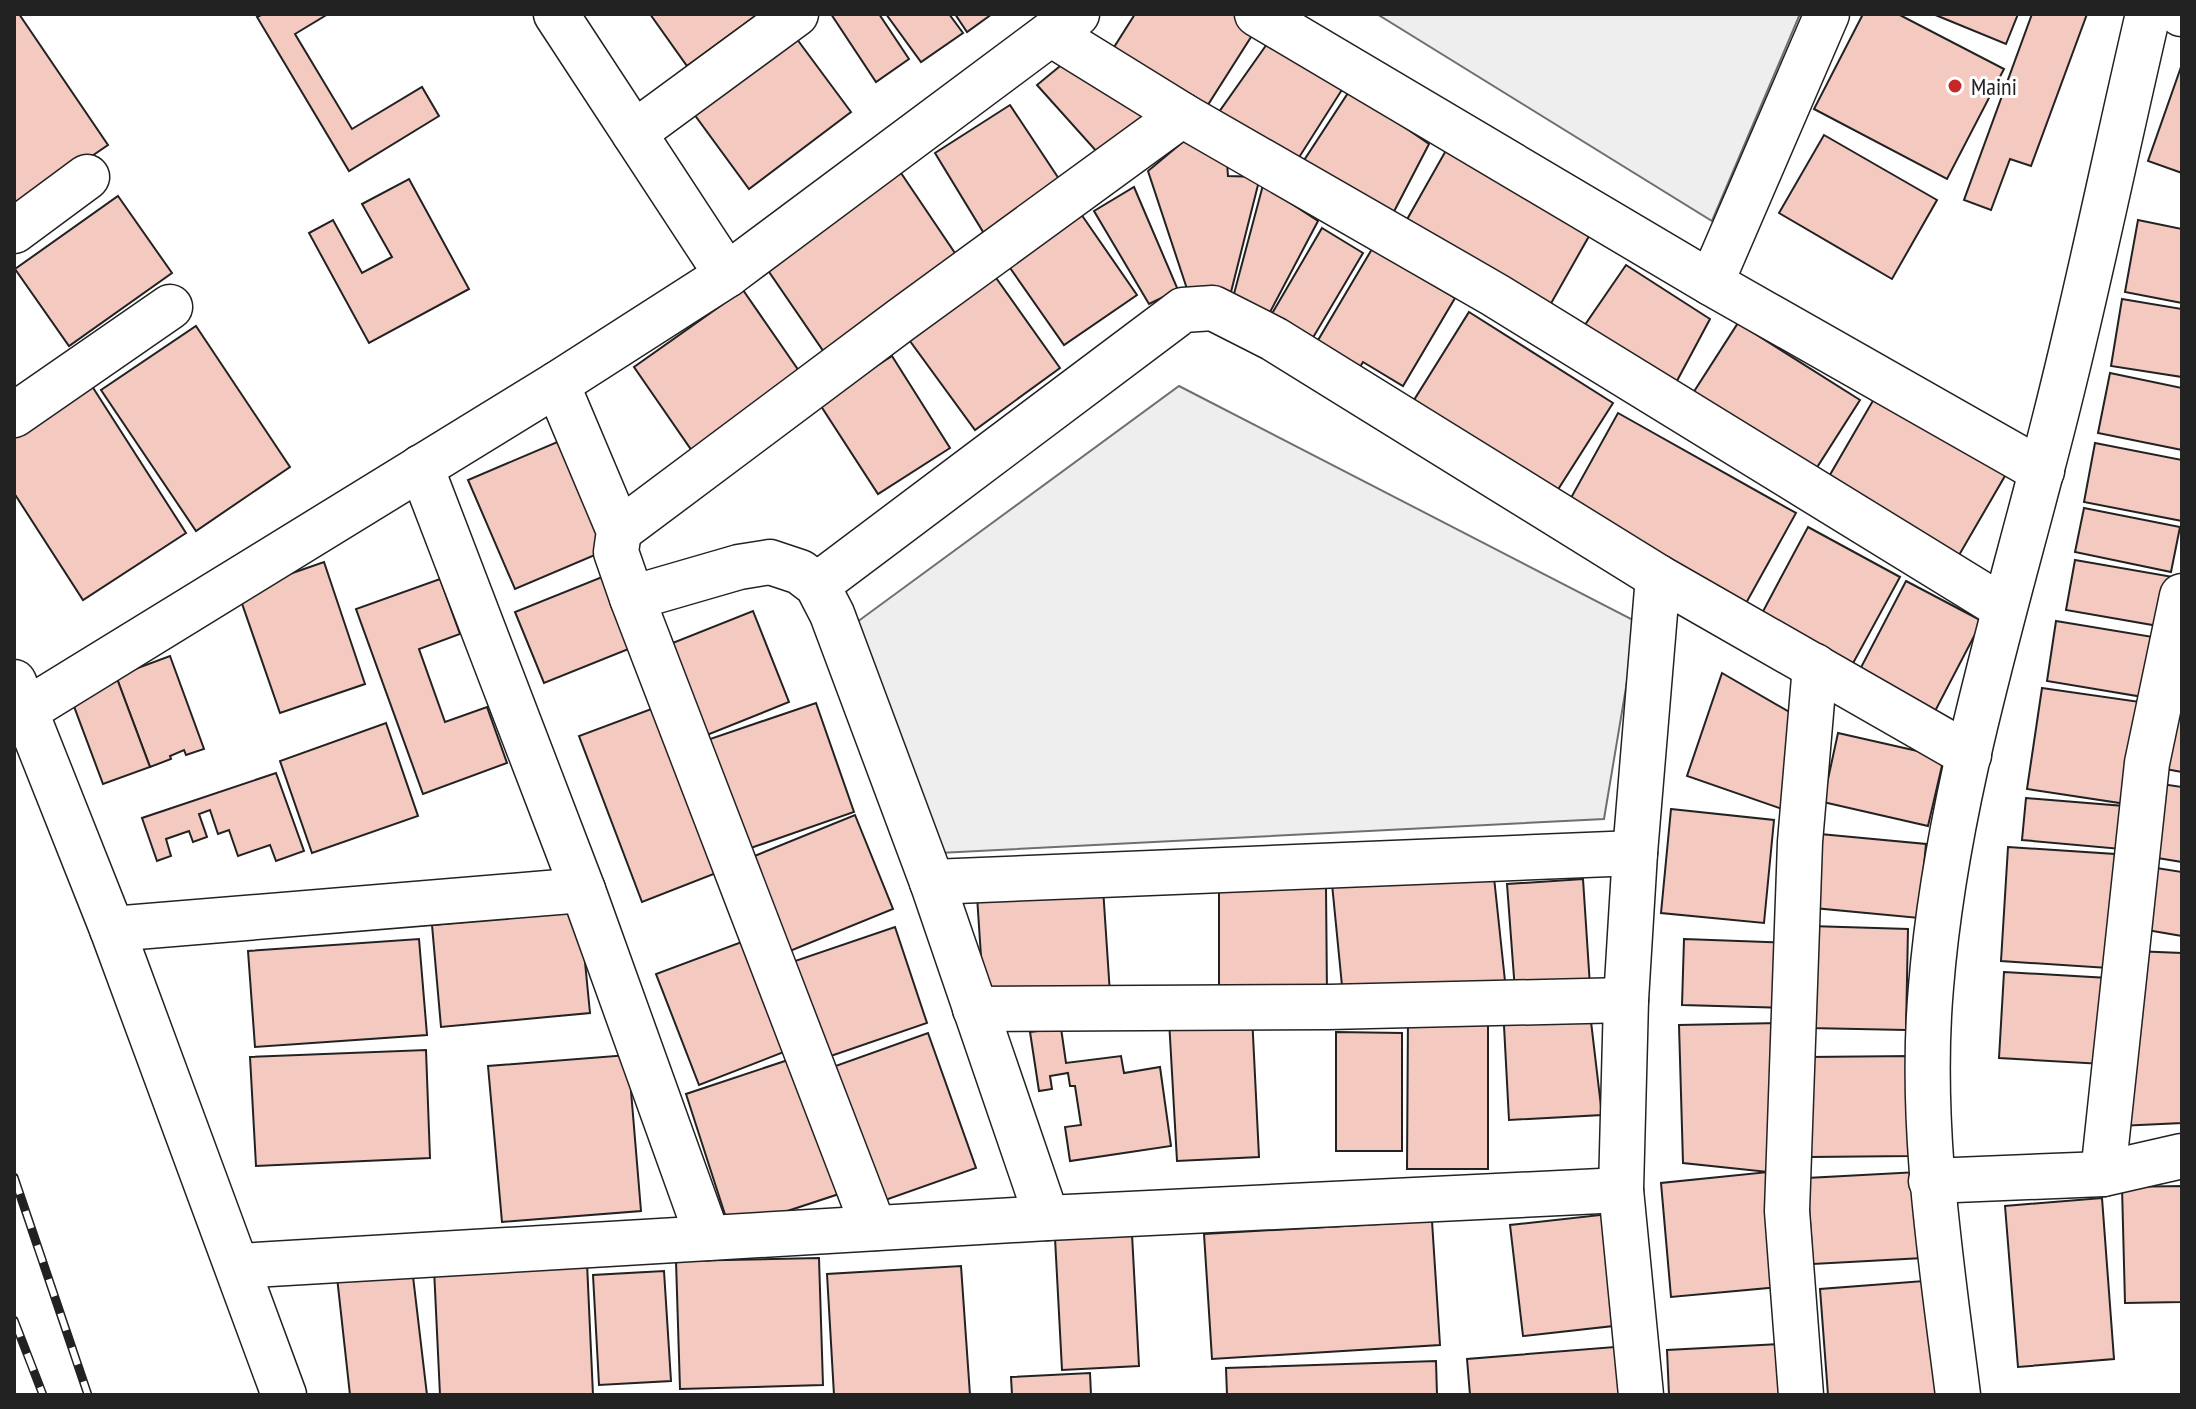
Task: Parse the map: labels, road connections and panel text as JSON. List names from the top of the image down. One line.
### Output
{"places":["Maini"]}
